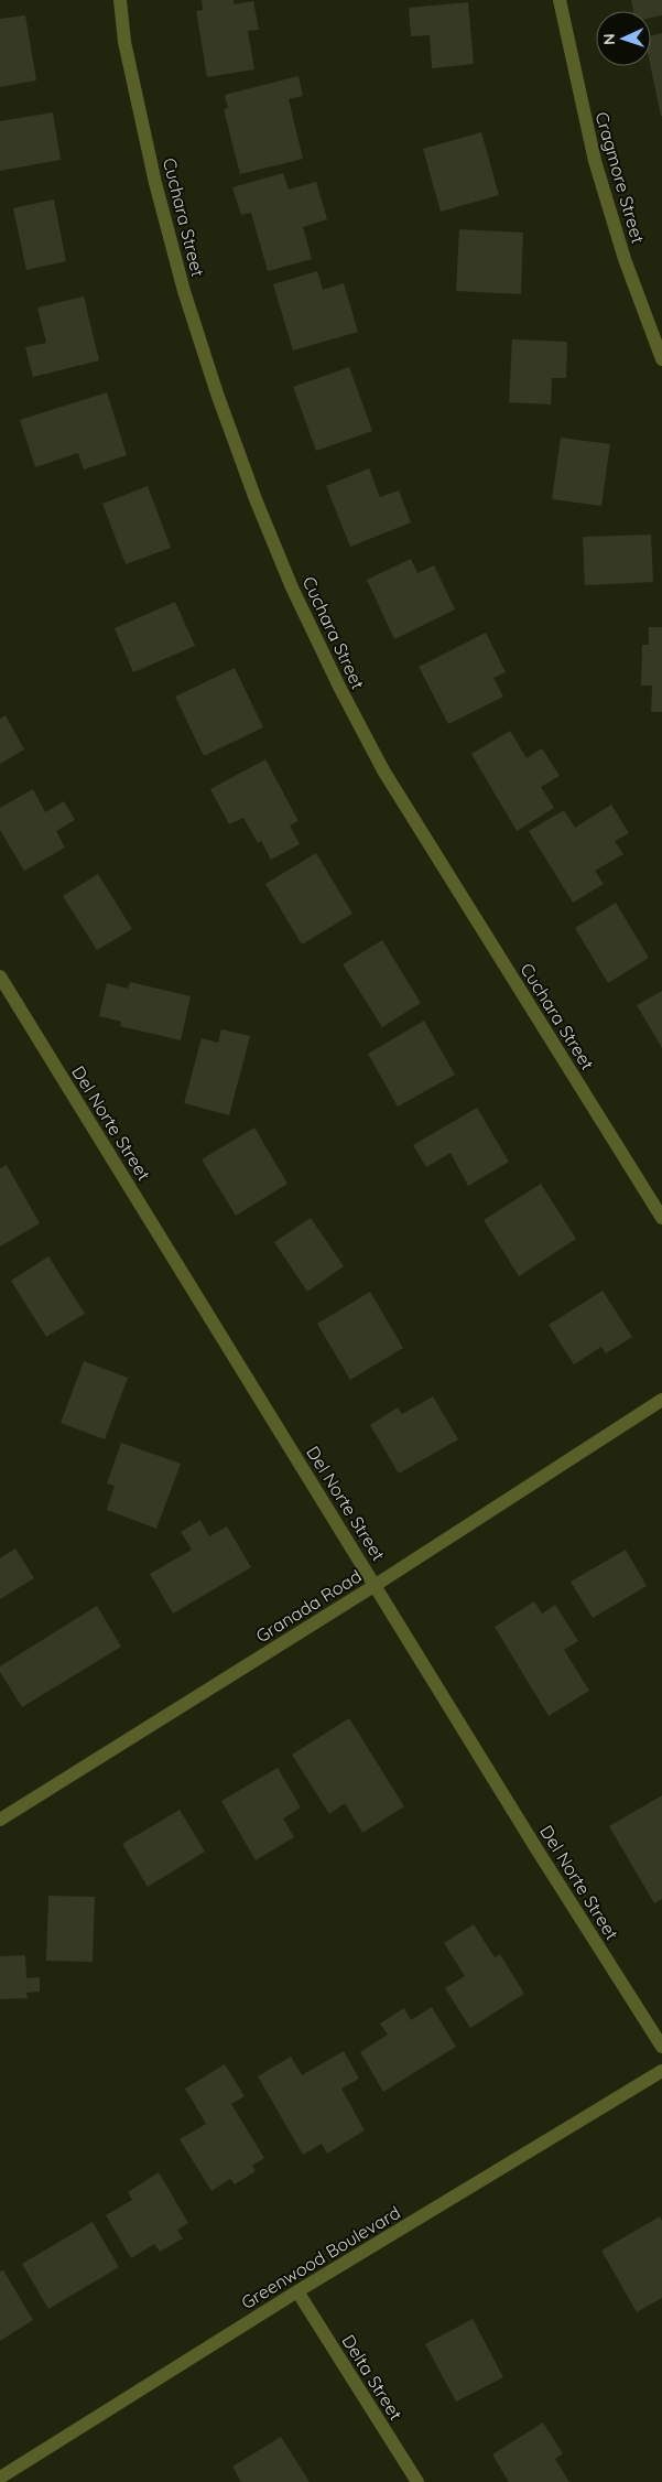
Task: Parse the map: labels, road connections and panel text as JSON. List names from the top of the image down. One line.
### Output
{"streets":{"street":["Cragmore Street","Cuchara Street","Del Norte Street","Granada Road","Greenwood Boulevard","Delta Street"]},"crossings":[["Del Norte Street","Granada Road"],["Greenwood Boulevard","Delta Street"]],"north":"left"}
